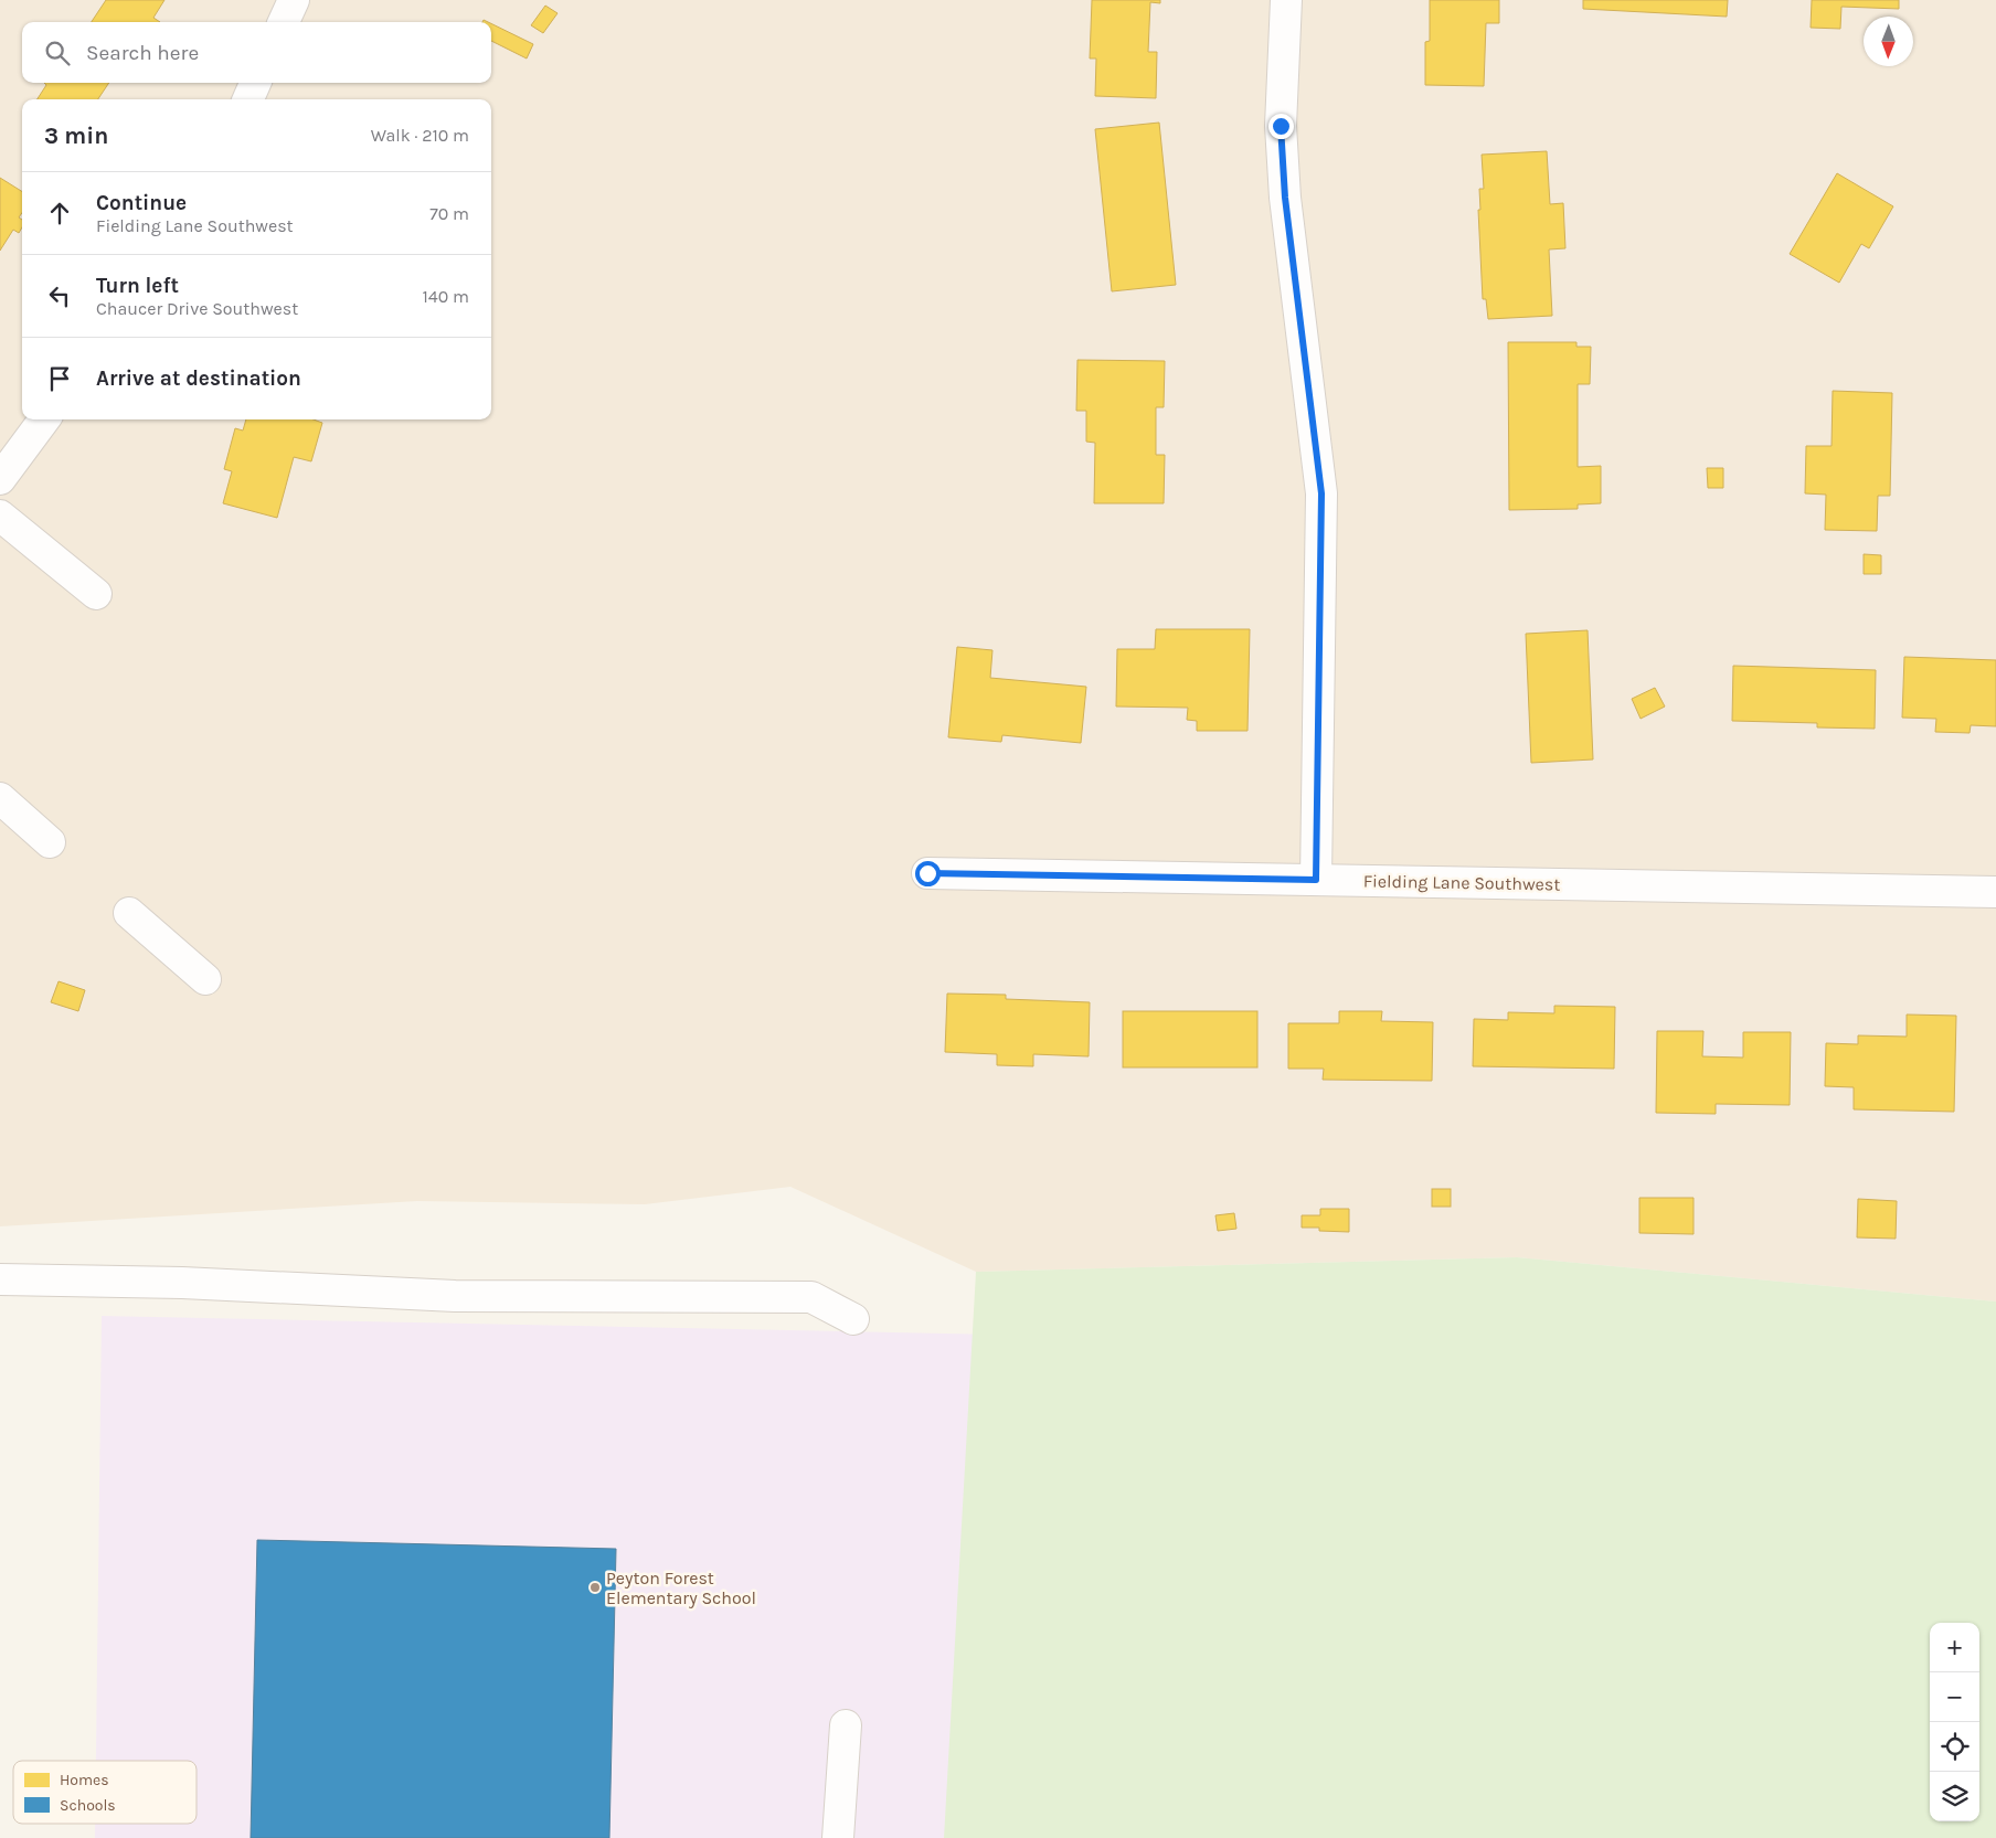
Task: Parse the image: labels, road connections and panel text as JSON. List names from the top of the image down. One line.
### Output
{"streets":{"street":["Fielding Lane Southwest"]},"places":["Peyton Forest Elementary School"],"legend":["Homes","Schools"],"north":"bottom","page":{"search":"Search here","heading":["3 min","Walk · 210 m"],"list":[["Continue","Fielding Lane Southwest","70 m"],["Turn left","Chaucer Drive Southwest","140 m"],"Arrive at destination"],"map_buttons":["+","−"]}}
